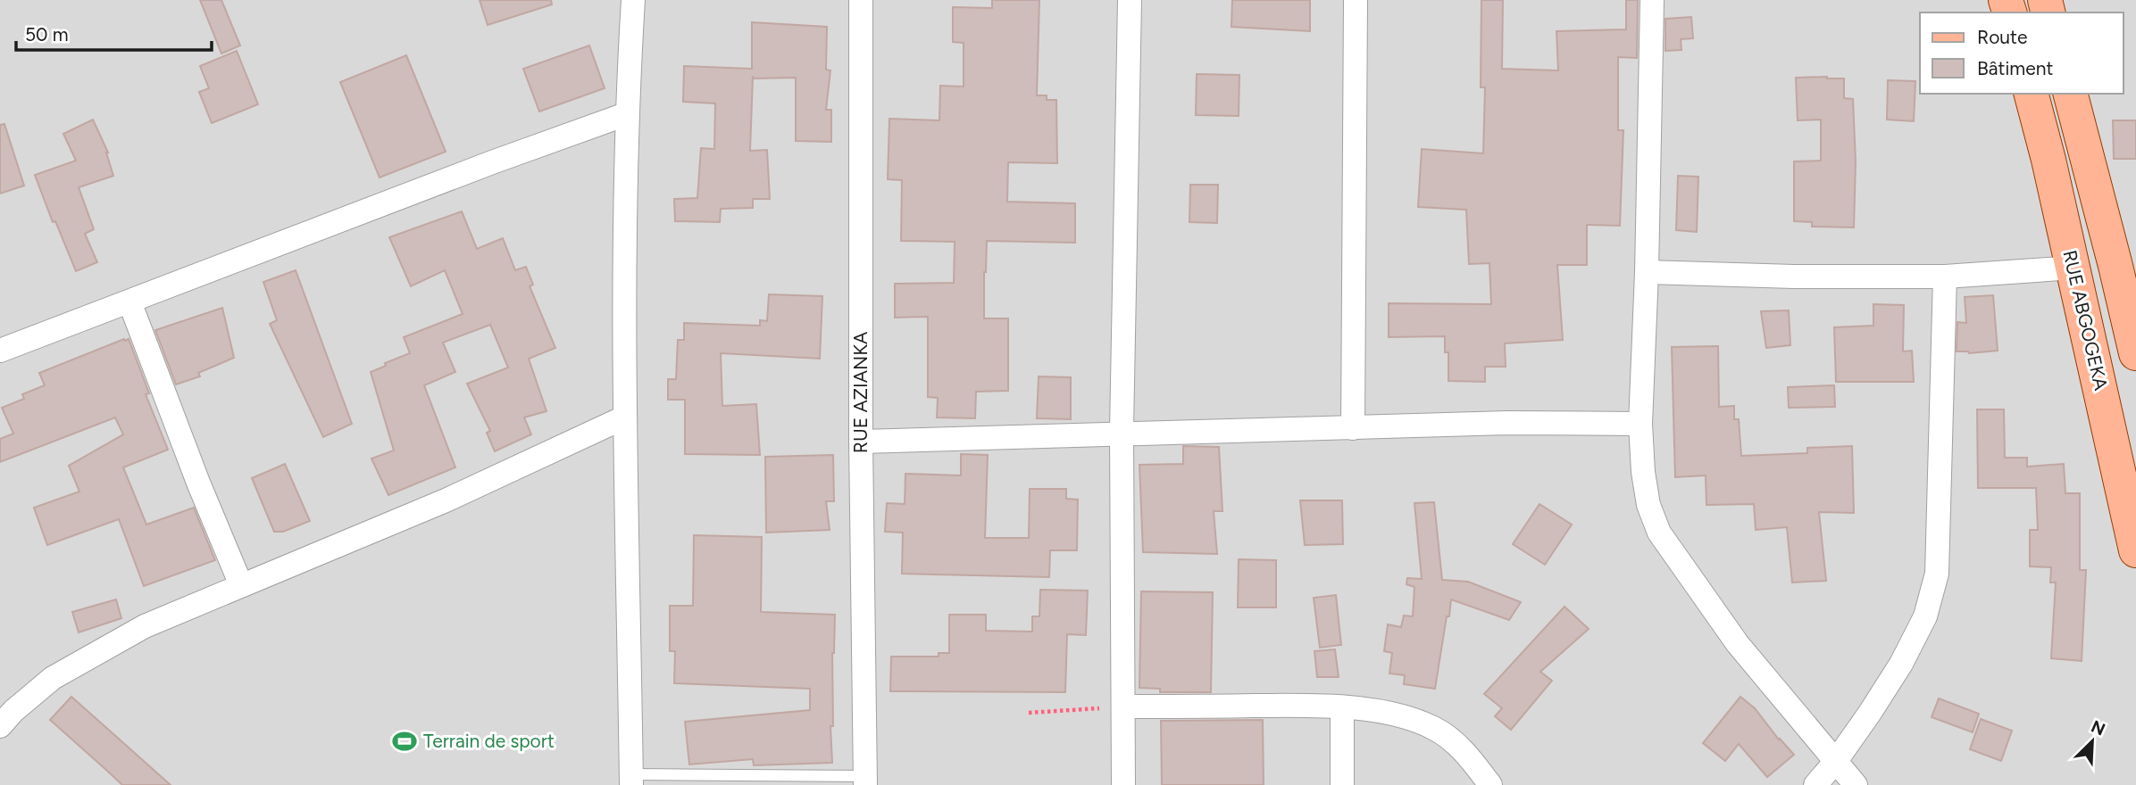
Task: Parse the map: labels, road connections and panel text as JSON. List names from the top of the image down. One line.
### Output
{"streets":{"main road":["RUE ABGOGEKA"],"street":["RUE AZIANKA"]},"places":{"sports":["Terrain de sport"]},"legend":["Route","Bâtiment"],"scale_bar":"50 m","north":"top right"}
